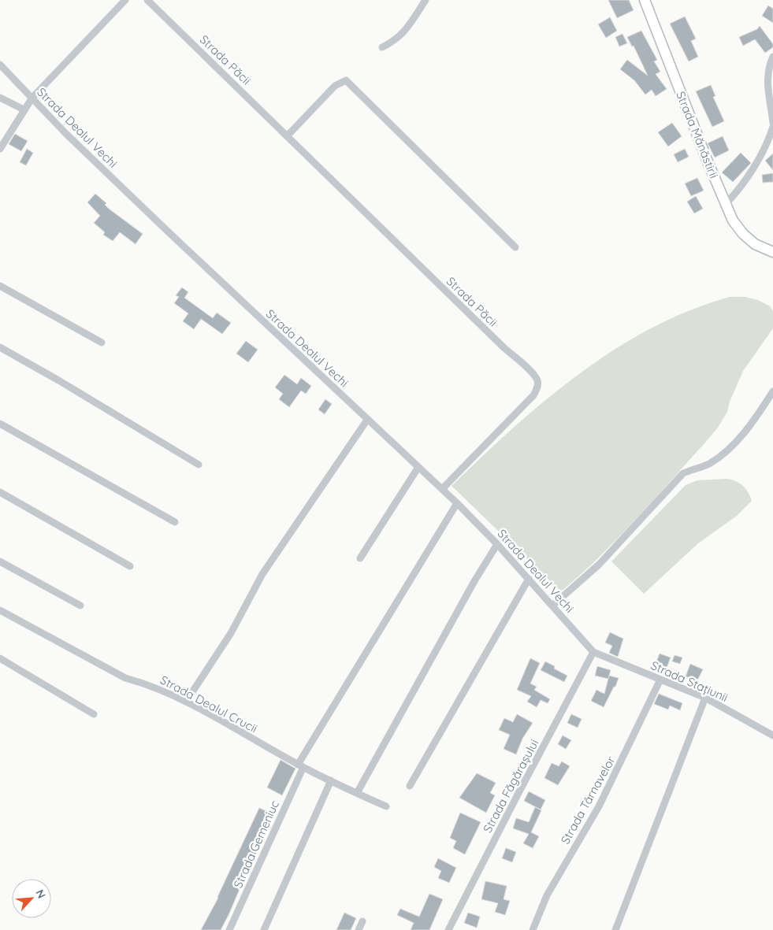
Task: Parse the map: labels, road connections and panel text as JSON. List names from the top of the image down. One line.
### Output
{"streets":{"street":["Strada Păcii","Strada Dealul Vechi","Strada Mănăstirii","Strada Stațiunii","Strada Dealul Crucii","Strada Făgărașului","Strada Târnavelor","Strada Gemeniuc"]},"crossings":[["Strada Păcii","Strada Dealul Vechi"],["Strada Dealul Vechi","Strada Stațiunii"],["Strada Dealul Vechi","Strada Făgărașului"],["Strada Dealul Vechi","Strada Gemeniuc"],["Strada Stațiunii","Strada Făgărașului"],["Strada Stațiunii","Strada Târnavelor"],["Strada Dealul Crucii","Strada Gemeniuc"]],"north":"top right"}
